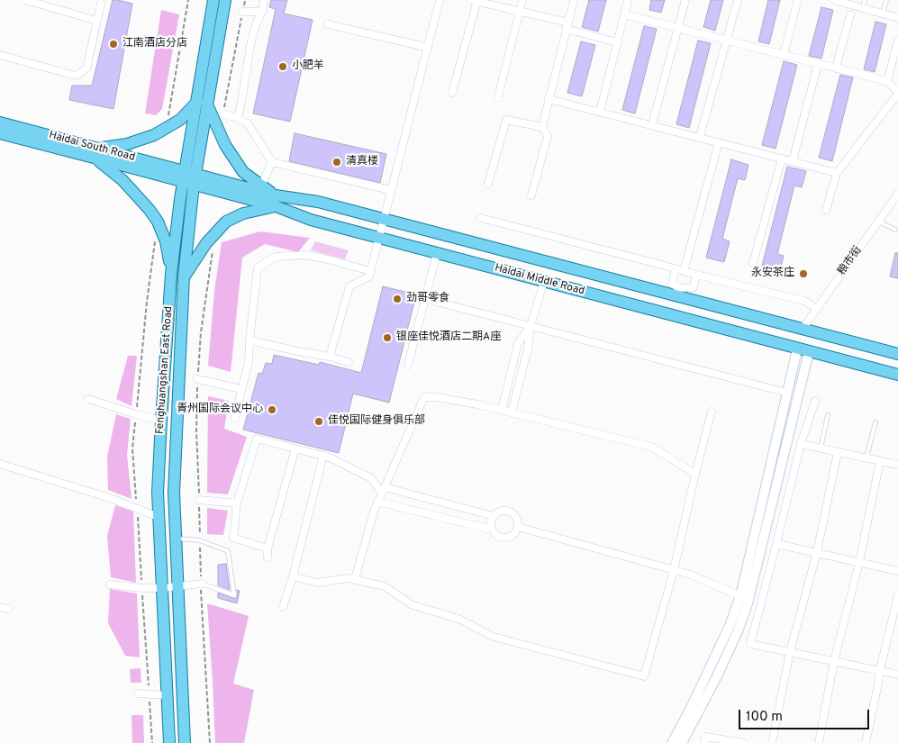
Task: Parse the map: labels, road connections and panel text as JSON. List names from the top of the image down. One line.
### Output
{"streets":{"main road":["Haidai South Road","Haidai Middle Road","Fenghuangshan East Road"],"street":["粮市街"]},"crossings":[["Haidai South Road","Haidai Middle Road"],["Haidai South Road","Fenghuangshan East Road"],["粮市街","Haidai Middle Road"],["Haidai Middle Road","Fenghuangshan East Road"]],"places":["江南酒店分店","小肥羊","清真楼","永安茶庄","劲哥零食","银座佳悦酒店二期A座","青州国际会议中心","佳悦国际健身俱乐部"],"scale_bar":"100 m"}
